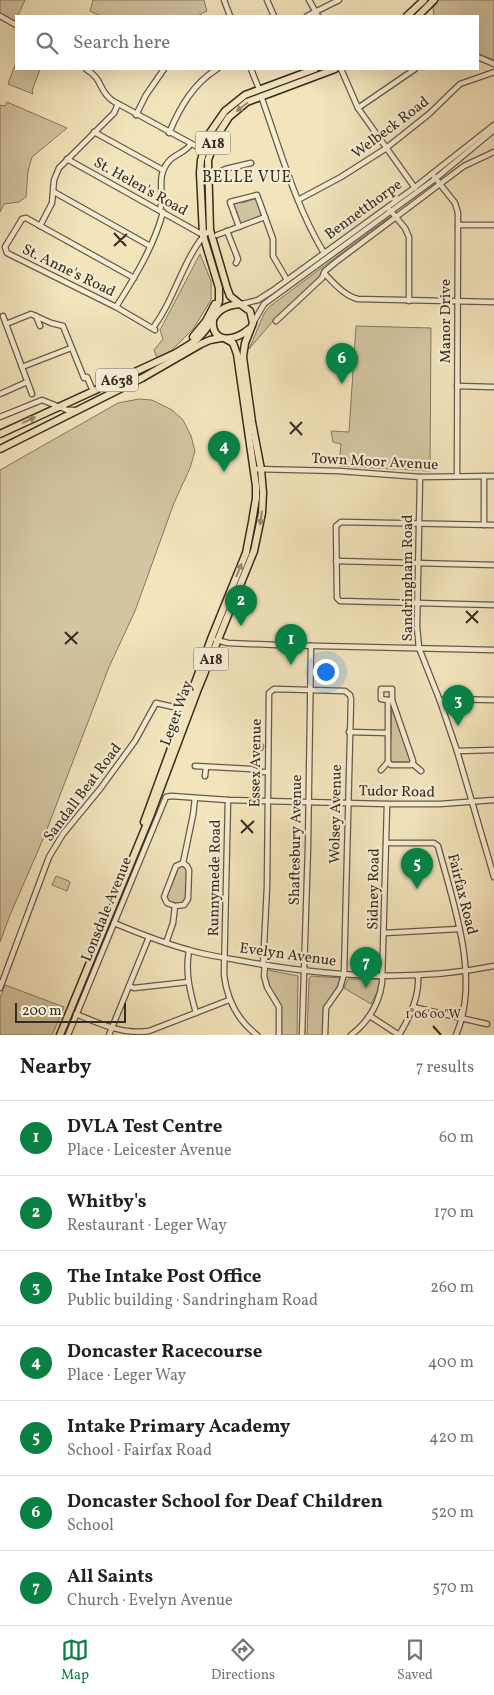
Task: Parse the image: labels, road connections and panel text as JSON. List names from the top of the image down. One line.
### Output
{"streets":{"highway":["A18","A638","Leger Way"],"street":["Welbeck Road","St. Helen's Road","Bennetthorpe","St. Anne's Road","Manor Drive","Town Moor Avenue","Sandringham Road","Essex Avenue","Tudor Road","Sandall Beat Road","Wolsey Avenue","Shaftesbury Avenue","Runnymede Road","Sidney Road","Fairfax Road","Lonsdale Avenue","Evelyn Avenue"]},"crossings":[["A18","St. Helen's Road"],["A18","Bennetthorpe"],["A18","A638"],["A18","Leger Way"],["Bennetthorpe","Manor Drive"],["Bennetthorpe","A638"],["Bennetthorpe","Leger Way"],["Manor Drive","Town Moor Avenue"],["A638","Leger Way"],["Town Moor Avenue","Sandringham Road"],["Town Moor Avenue","Leger Way"],["Sandringham Road","Tudor Road"],["Leger Way","Sandall Beat Road"],["Essex Avenue","Tudor Road"],["Essex Avenue","Wolsey Avenue"],["Essex Avenue","Shaftesbury Avenue"],["Essex Avenue","Evelyn Avenue"],["Tudor Road","Wolsey Avenue"],["Tudor Road","Shaftesbury Avenue"],["Tudor Road","Runnymede Road"],["Tudor Road","Sidney Road"],["Tudor Road","Lonsdale Avenue"],["Wolsey Avenue","Shaftesbury Avenue"],["Wolsey Avenue","Evelyn Avenue"],["Shaftesbury Avenue","Evelyn Avenue"],["Runnymede Road","Evelyn Avenue"],["Sidney Road","Fairfax Road"],["Sidney Road","Evelyn Avenue"],["Fairfax Road","Evelyn Avenue"],["Lonsdale Avenue","Evelyn Avenue"]],"districts":["BELLE VUE"],"scale_bar":"200 m","page":{"search":"Search here","pins":["6","4","2","1","3","5","7"],"scale":"200 m","heading":["Nearby","7 results"],"list":[{"mark":"1","name":"DVLA Test Centre","note":"Place · Leicester Avenue","value":"60 m"},{"mark":"2","name":"Whitby's","note":"Restaurant · Leger Way","value":"170 m"},{"mark":"3","name":"The Intake Post Office","note":"Public building · Sandringham Road","value":"260 m"},{"mark":"4","name":"Doncaster Racecourse","note":"Place · Leger Way","value":"400 m"},{"mark":"5","name":"Intake Primary Academy","note":"School · Fairfax Road","value":"420 m"},{"mark":"6","name":"Doncaster School for Deaf Children","note":"School","value":"520 m"},{"mark":"7","name":"All Saints","note":"Church · Evelyn Avenue","value":"570 m"}],"nav":["Map","Directions","Saved"]},"coordinates":["1°06'00\"W"]}
